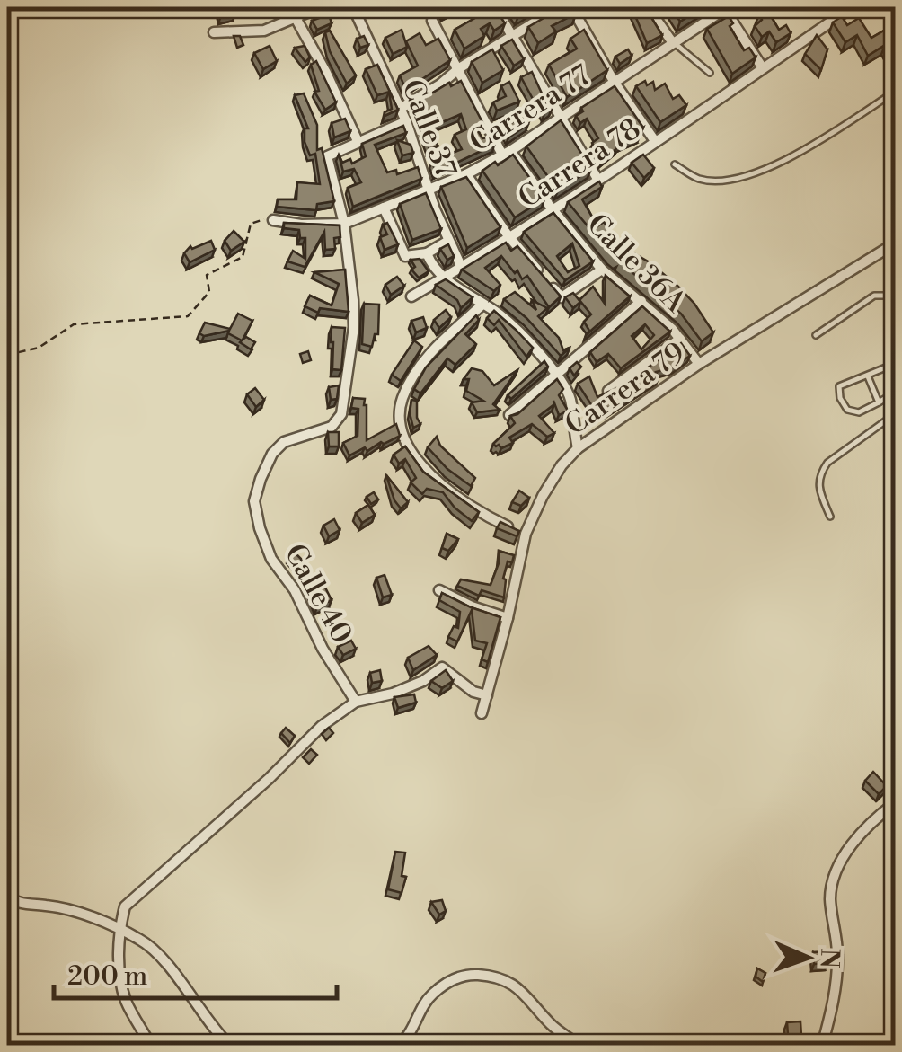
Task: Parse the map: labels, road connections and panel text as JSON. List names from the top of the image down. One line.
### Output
{"streets":{"street":["Carrera 77","Calle 37","Carrera 78","Calle 36A","Carrera 79","Calle 40"]},"crossings":[["Carrera 77","Calle 37"],["Carrera 77","Calle 36A"],["Carrera 77","Calle 40"],["Calle 37","Carrera 78"],["Carrera 78","Calle 36A"],["Calle 36A","Carrera 79"]],"scale_bar":"200 m","north":"right"}
